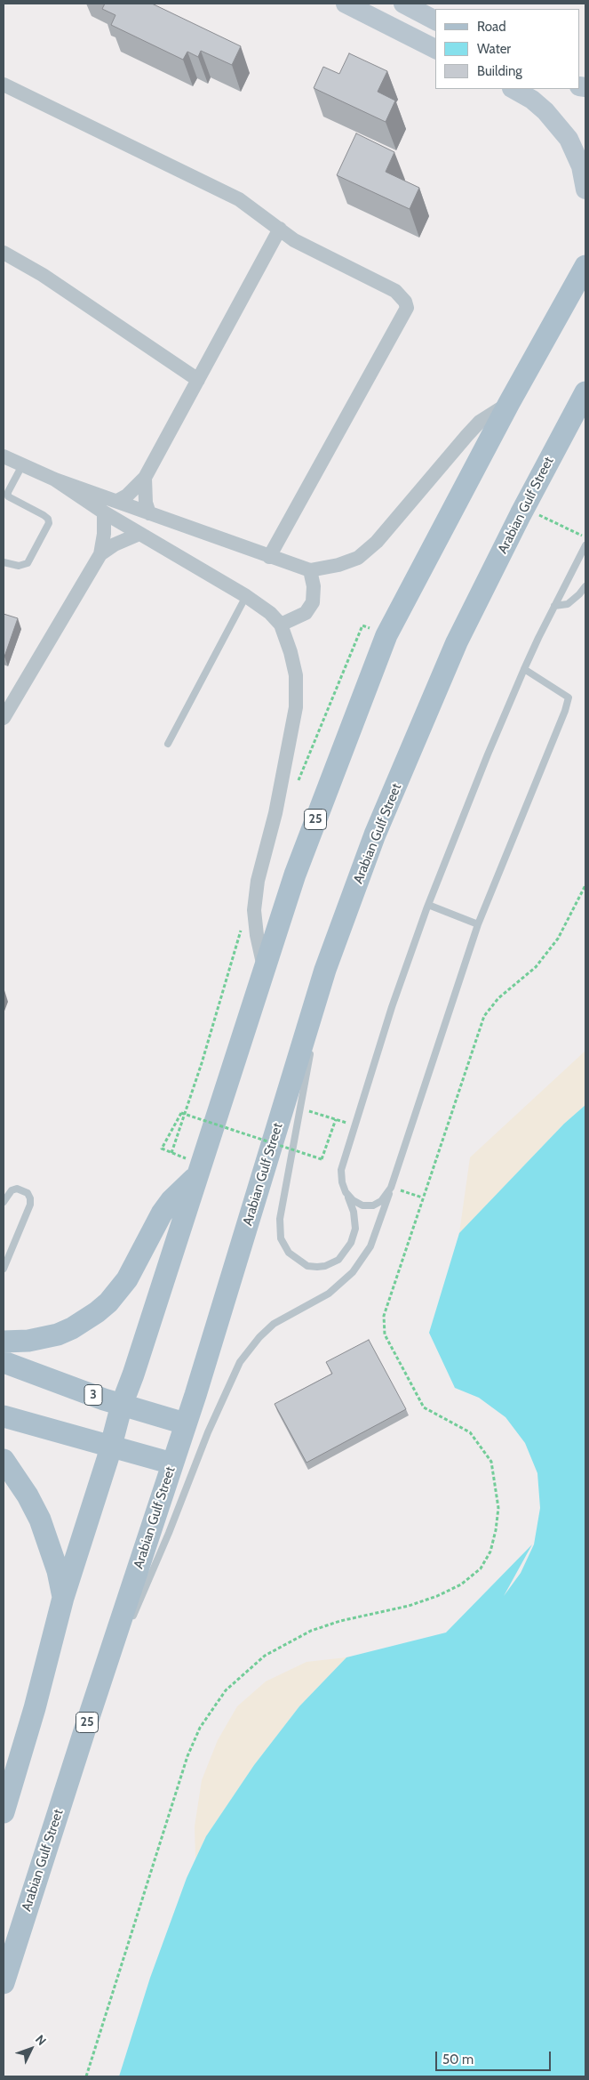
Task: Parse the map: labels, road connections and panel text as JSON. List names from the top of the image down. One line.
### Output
{"streets":{"main road":["Arabian Gulf Street","25","3"]},"crossings":[["Arabian Gulf Street","3"],["25","3"]],"legend":["Road","Water","Building"],"scale_bar":"50 m","north":"top right"}
